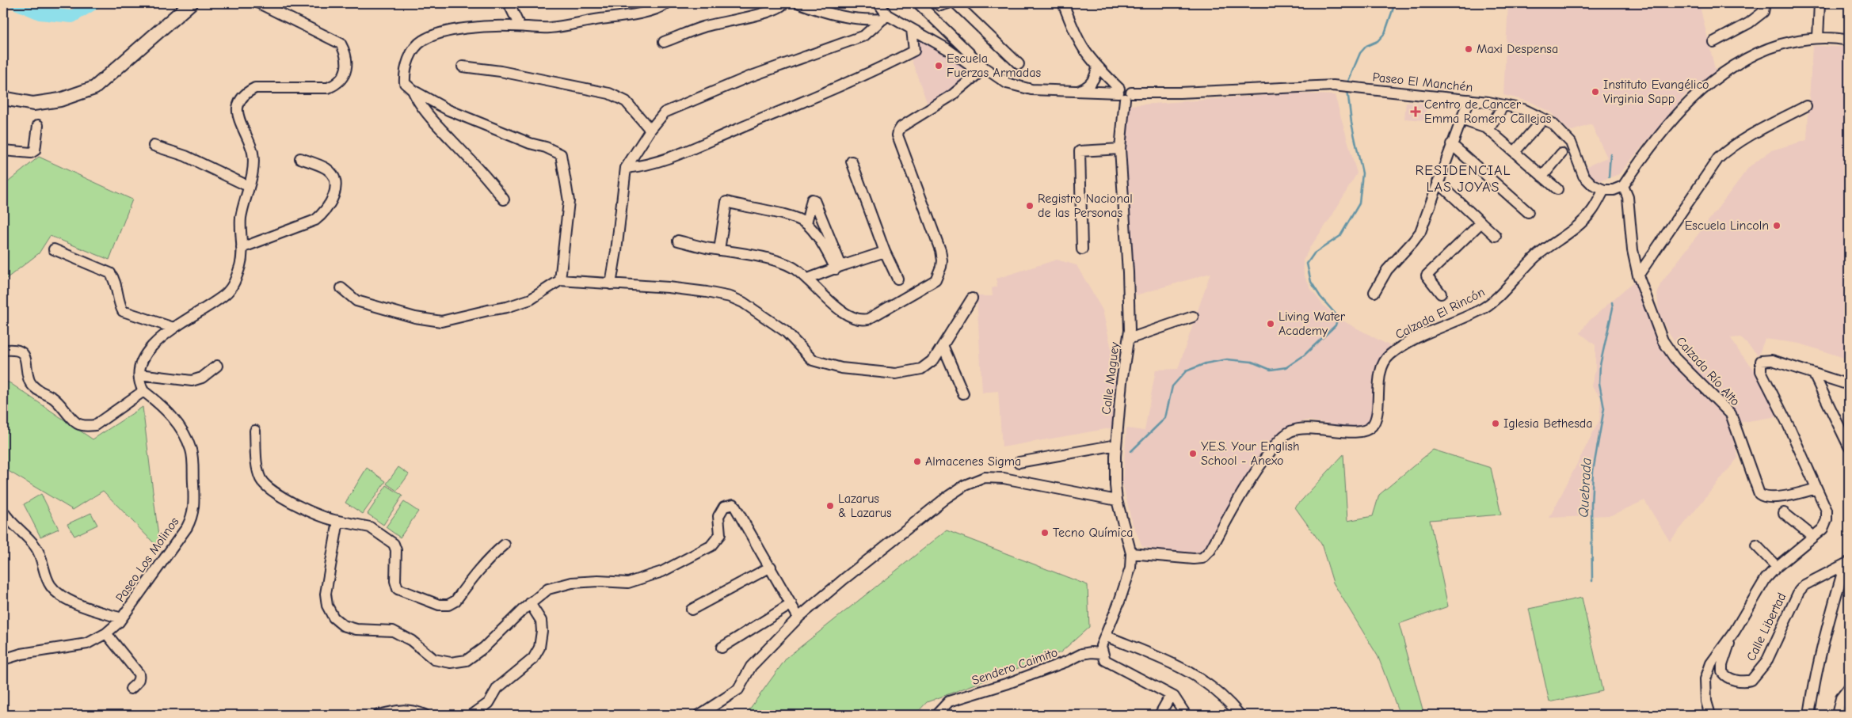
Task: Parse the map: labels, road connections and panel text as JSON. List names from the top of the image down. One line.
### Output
{"streets":{"street":["Paseo El Manchén","Calzada El Rincón","Calzada Río Alto","Calle Maguey","Paseo Los Molinos","Calle Libertad","Sendero Caimito"]},"crossings":[["Paseo El Manchén","Calzada El Rincón"],["Paseo El Manchén","Calle Maguey"],["Calzada El Rincón","Calle Maguey"],["Calzada Río Alto","Calle Libertad"],["Calle Maguey","Sendero Caimito"]],"districts":["RESIDENCIAL LAS JOYAS"],"water":["Quebrada"],"places":{"other":["Maxi Despensa","Escuela Fuerzas Armadas","Instituto Evangélico Virginia Sapp","Registro Nacional de las Personas","Escuela Lincoln","Living Water Academy","Iglesia Bethesda","Y.E.S. Your English School - Anexo","Almacenes Sigma","Lazarus & Lazarus","Tecno Química"],"health":["Centro de Cancer Emma Romero Callejas"]}}
